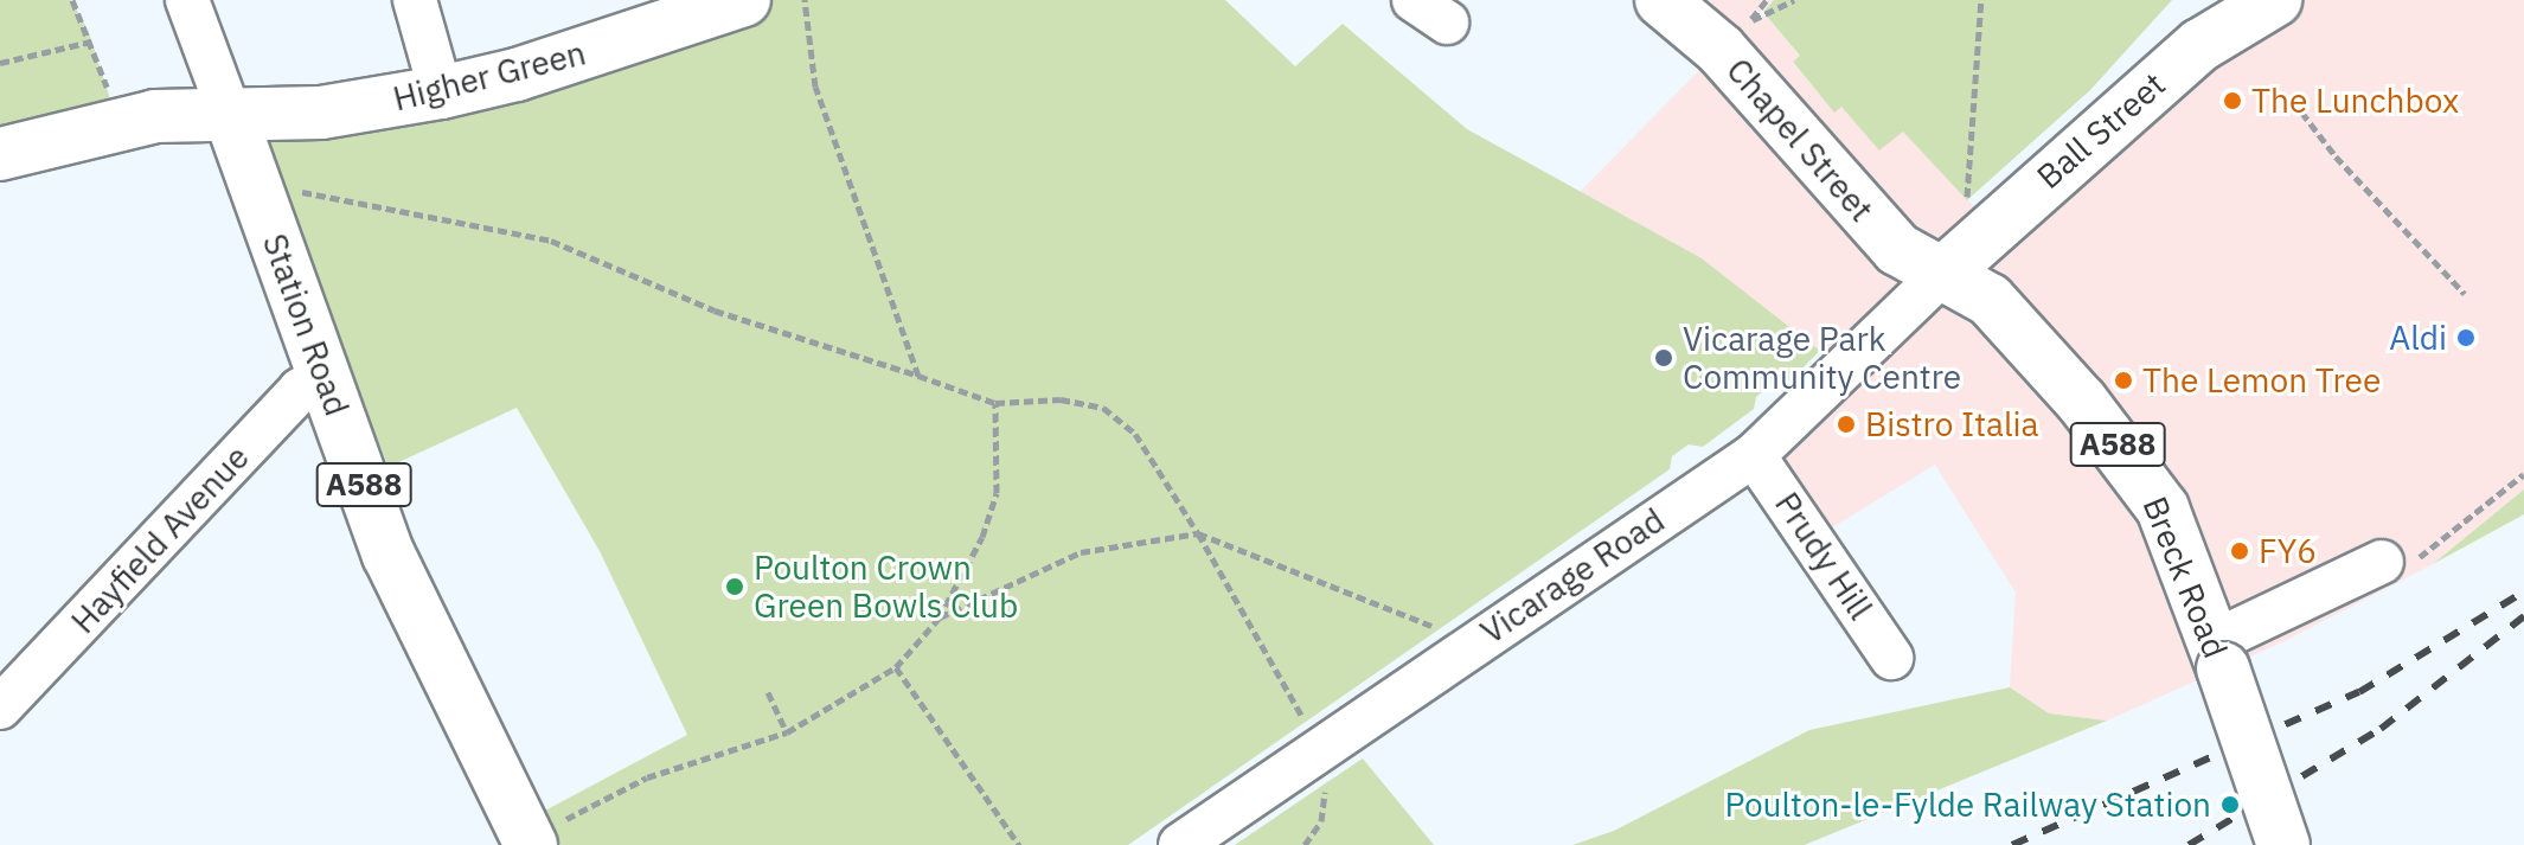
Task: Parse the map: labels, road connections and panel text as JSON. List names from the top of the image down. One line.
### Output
{"streets":{"main road":["Higher Green","Ball Street","Chapel Street","Station Road","A588","Breck Road"],"street":["Hayfield Avenue","Prudy Hill","Vicarage Road"]},"crossings":[["Higher Green","Station Road"],["Ball Street","Chapel Street"],["Ball Street","Vicarage Road"],["Ball Street","Breck Road"],["Chapel Street","Vicarage Road"],["Chapel Street","Breck Road"],["Station Road","Hayfield Avenue"],["Prudy Hill","Vicarage Road"],["Vicarage Road","Breck Road"]],"places":["The Lunchbox","Aldi","Vicarage Park Community Centre","The Lemon Tree","Bistro Italia","FY6","Poulton Crown Green Bowls Club","Poulton-le-Fylde Railway Station"]}
